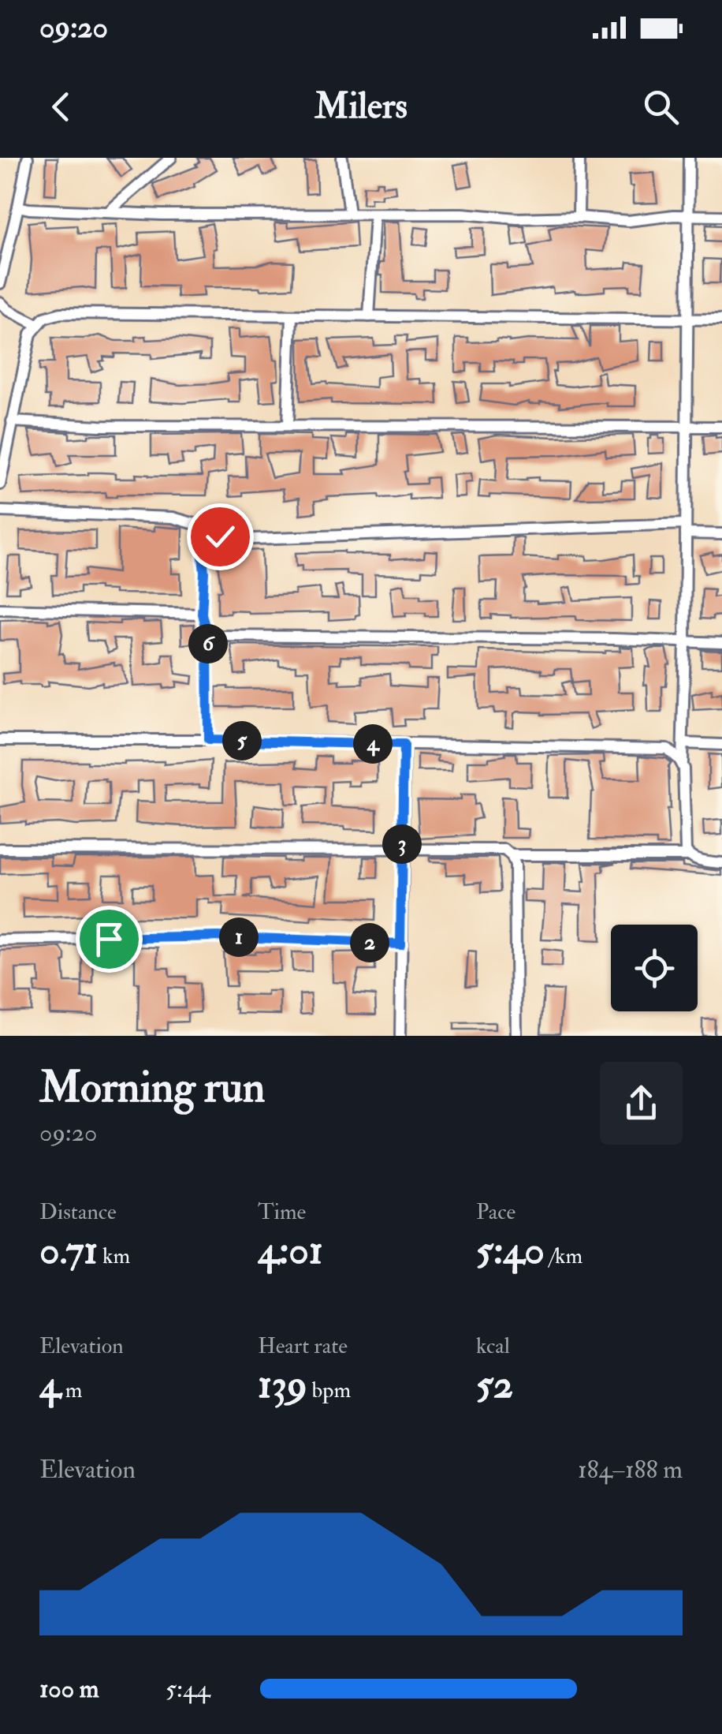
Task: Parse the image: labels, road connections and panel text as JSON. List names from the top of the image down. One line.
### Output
{"page":{"status":"09:20","header":"Milers","pins":["6","5","4","3","1","2"],"heading":["Morning run","09:20"],"stats":[["Distance","0.71 km"],["Time","4:01"],["Pace","5:40 /km"],["Elevation","4 m"],["Heart rate","139 bpm"],["kcal","52"]],"chart":["Elevation","184–188 m"],"list":[{"name":"100 m","note":"5:44"}]}}
